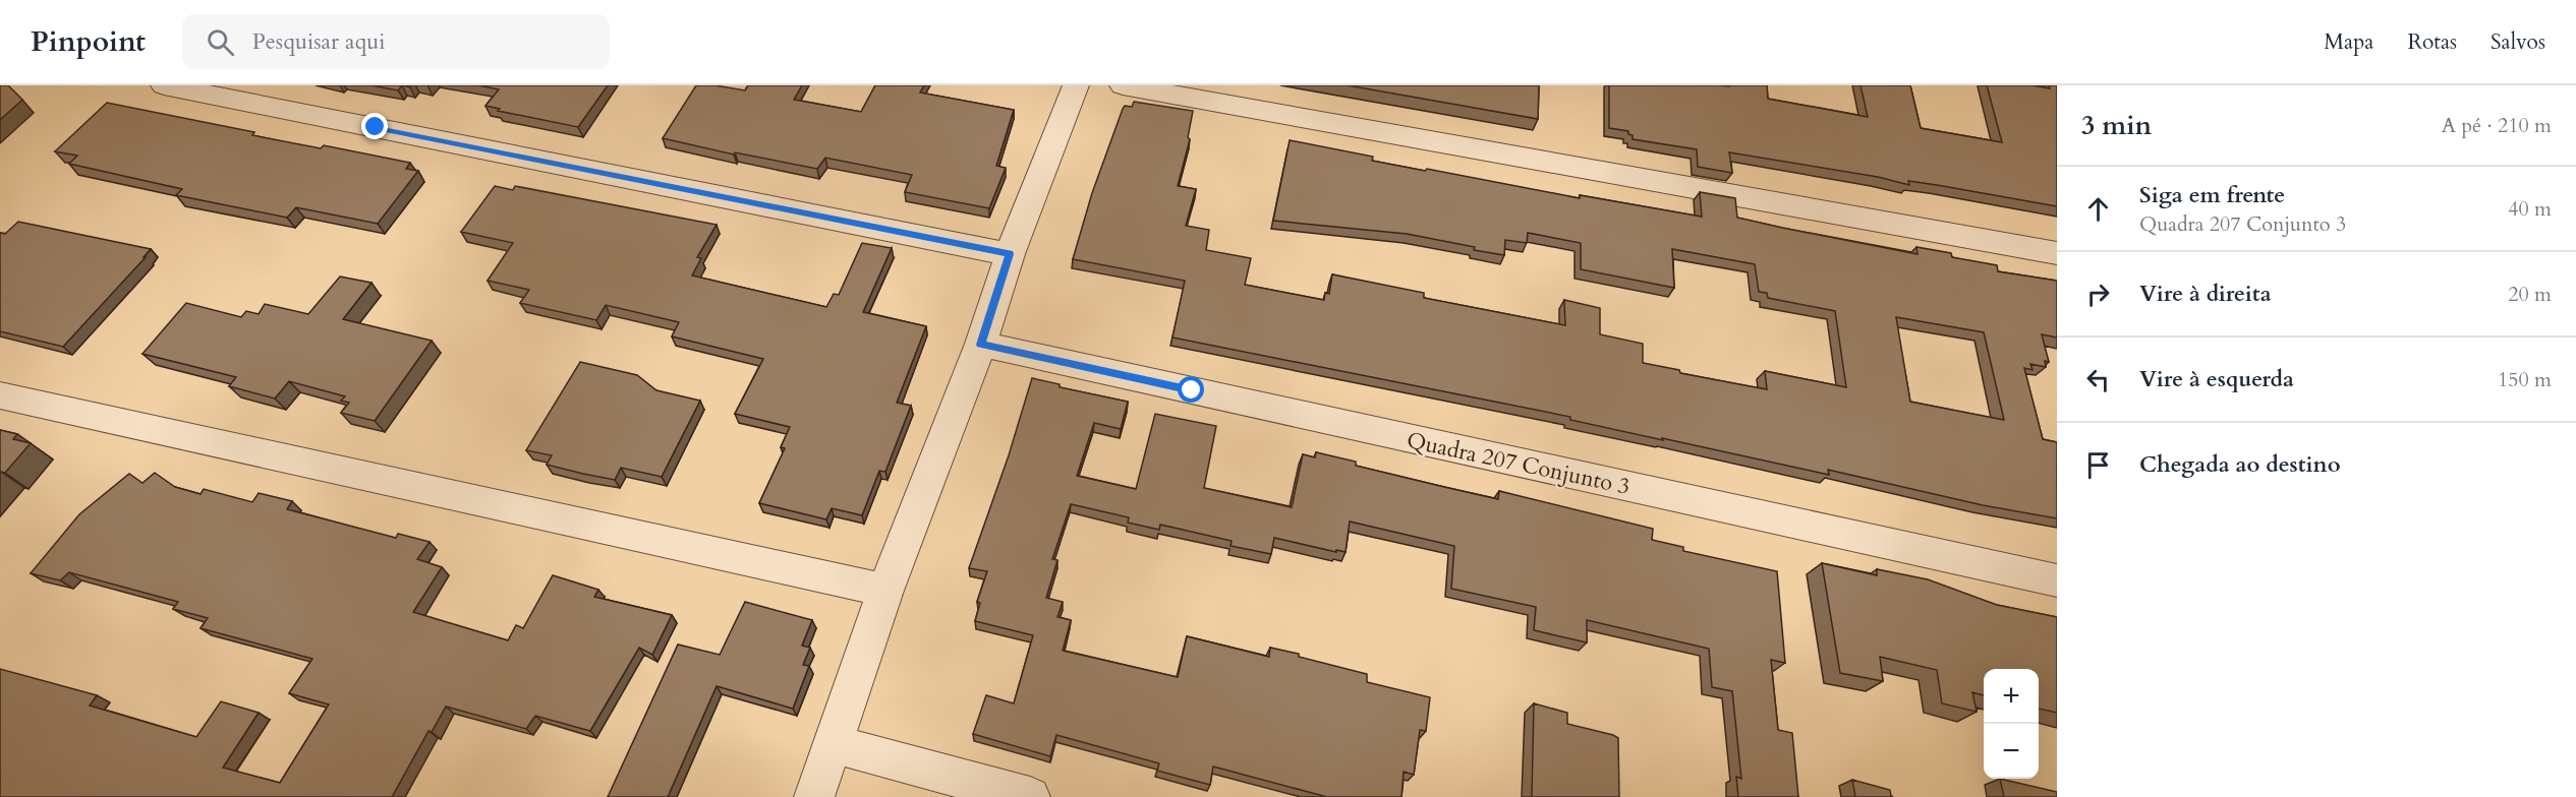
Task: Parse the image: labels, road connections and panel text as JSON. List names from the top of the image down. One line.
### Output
{"streets":{"street":["Quadra 207 Conjunto 3"]},"page":{"header":"Pinpoint","search":"Pesquisar aqui","nav":["Mapa","Rotas","Salvos"],"heading":["3 min","A pé · 210 m"],"list":[["Siga em frente","Quadra 207 Conjunto 3","40 m"],["Vire à direita","20 m"],["Vire à esquerda","150 m"],"Chegada ao destino"],"map_buttons":["+","−"]}}
